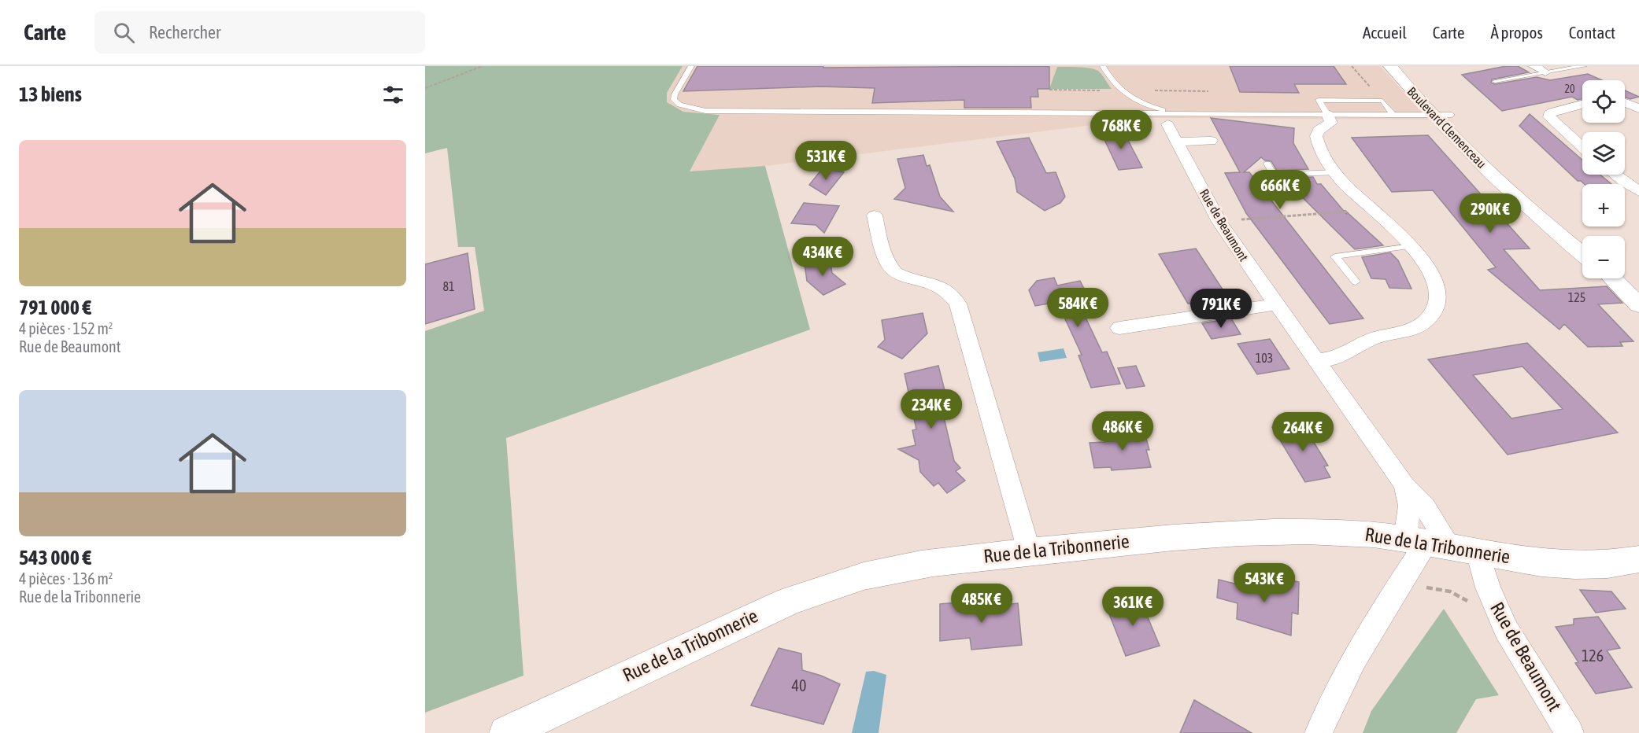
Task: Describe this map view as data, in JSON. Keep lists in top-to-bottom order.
{
  "streets": {
    "street": ["Boulevard Clemenceau", "Rue de Beaumont", "Rue de la Tribonnerie"]
  },
  "crossings": [
    ["Rue de Beaumont", "Rue de la Tribonnerie"]
  ],
  "house_numbers": [
    "20",
    "81",
    "125",
    "103",
    "126",
    "40"
  ],
  "page": {
    "header": "Carte",
    "search": "Rechercher",
    "nav": [
      "Accueil",
      "Carte",
      "À propos",
      "Contact"
    ],
    "heading": "13 biens",
    "map_buttons": ["+", "−"],
    "price": [
      "768K €",
      "531K €",
      "666K €",
      "290K €",
      "434K €",
      "584K €",
      "791K €",
      "234K €",
      "486K €",
      "264K €",
      "543K €",
      "485K €",
      "361K €"
    ],
    "list": [
      {
        "name": "791 000 €",
        "note": "4 pièces · 152 m² · Rue de Beaumont"
      },
      {
        "name": "543 000 €",
        "note": "4 pièces · 136 m² · Rue de la Tribonnerie"
      }
    ]
  }
}
